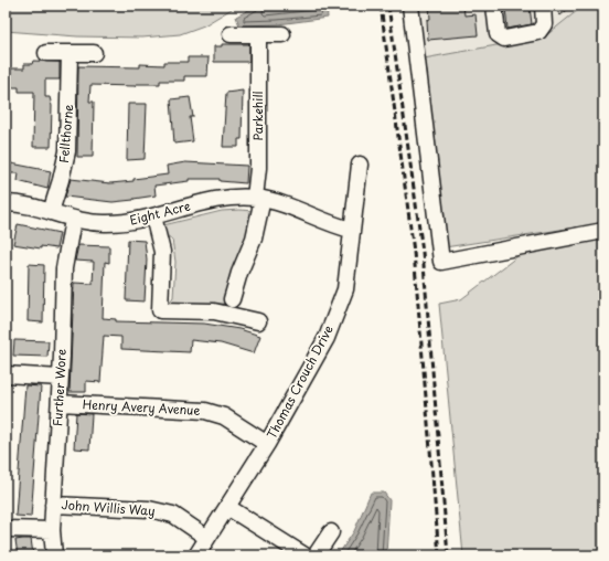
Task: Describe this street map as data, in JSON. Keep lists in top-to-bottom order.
{
  "streets": {
    "street": [
      "Parkehill",
      "Fellthorne",
      "Eight Acre",
      "Thomas Crouch Drive",
      "Further Wore",
      "Henry Avery Avenue",
      "John Willis Way"
    ]
  },
  "crossings": [
    ["Parkehill", "Eight Acre"],
    ["Fellthorne", "Eight Acre"],
    ["Eight Acre", "Thomas Crouch Drive"],
    ["Eight Acre", "Further Wore"],
    ["Thomas Crouch Drive", "Henry Avery Avenue"],
    ["Thomas Crouch Drive", "John Willis Way"],
    ["Further Wore", "Henry Avery Avenue"],
    ["Further Wore", "John Willis Way"]
  ]
}
